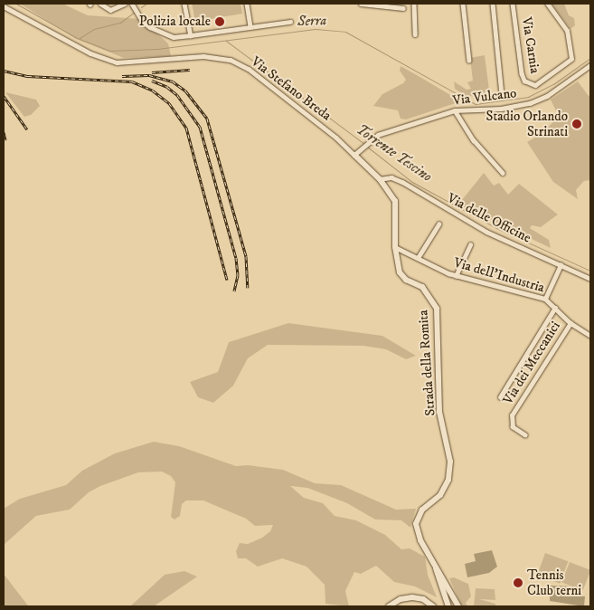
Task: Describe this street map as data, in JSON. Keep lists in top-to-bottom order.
{
  "streets": {
    "street": [
      "Via Carnia",
      "Via Stefano Breda",
      "Via Vulcano",
      "Via delle Officine",
      "Via dell'Industria",
      "Strada della Romita",
      "Via dei Meccanici"
    ]
  },
  "crossings": [
    ["Via Stefano Breda", "Via Vulcano"],
    ["Via Stefano Breda", "Strada della Romita"],
    ["Via Vulcano", "Strada della Romita"],
    ["Via delle Officine", "Strada della Romita"],
    ["Via dell'Industria", "Strada della Romita"],
    ["Via dell'Industria", "Via dei Meccanici"]
  ],
  "water": ["Serra", "Torrente Tescino"],
  "places": ["Polizia locale", "Stadio Orlando Strinati", "Tennis Club terni"]
}
